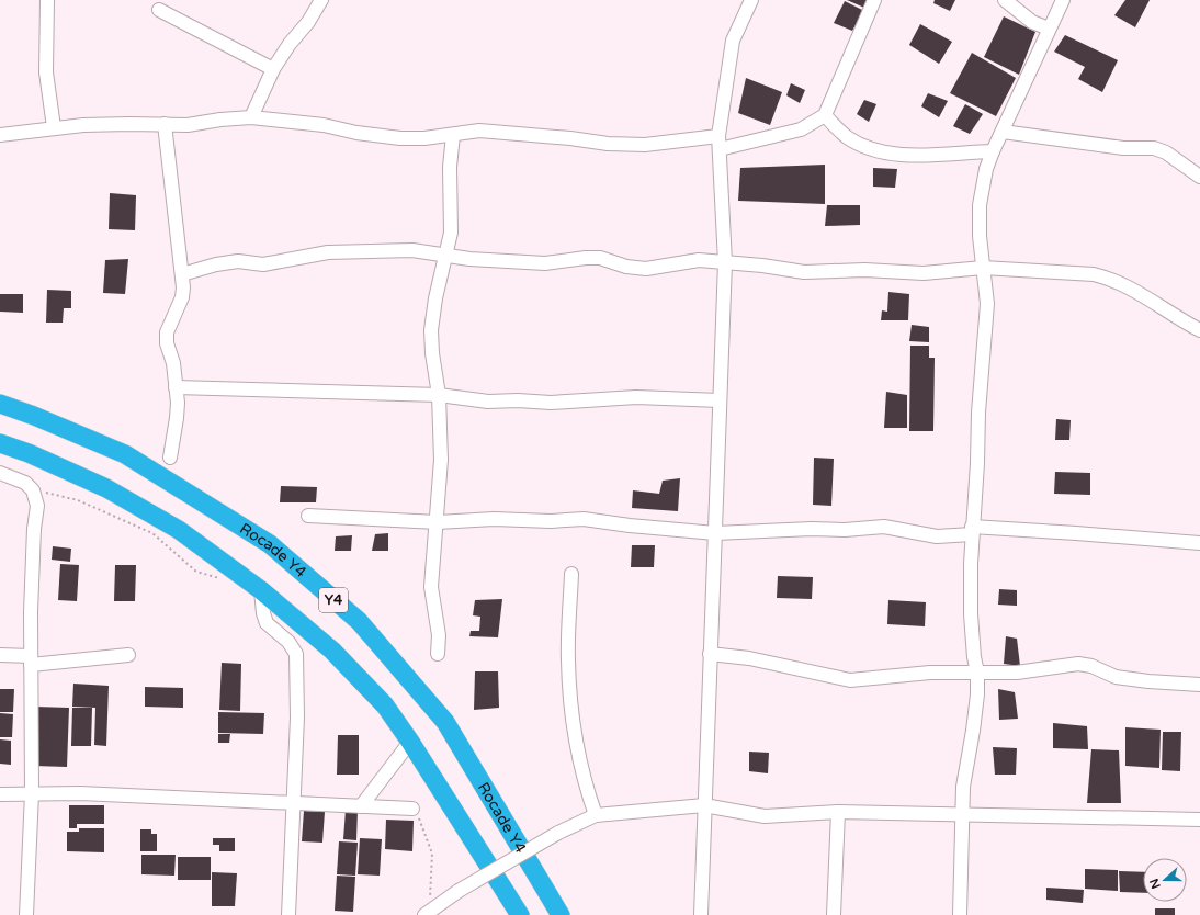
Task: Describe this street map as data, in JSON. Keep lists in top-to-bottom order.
{
  "streets": {
    "highway": ["Rocade Y4", "Y4"]
  },
  "north": "left"
}
